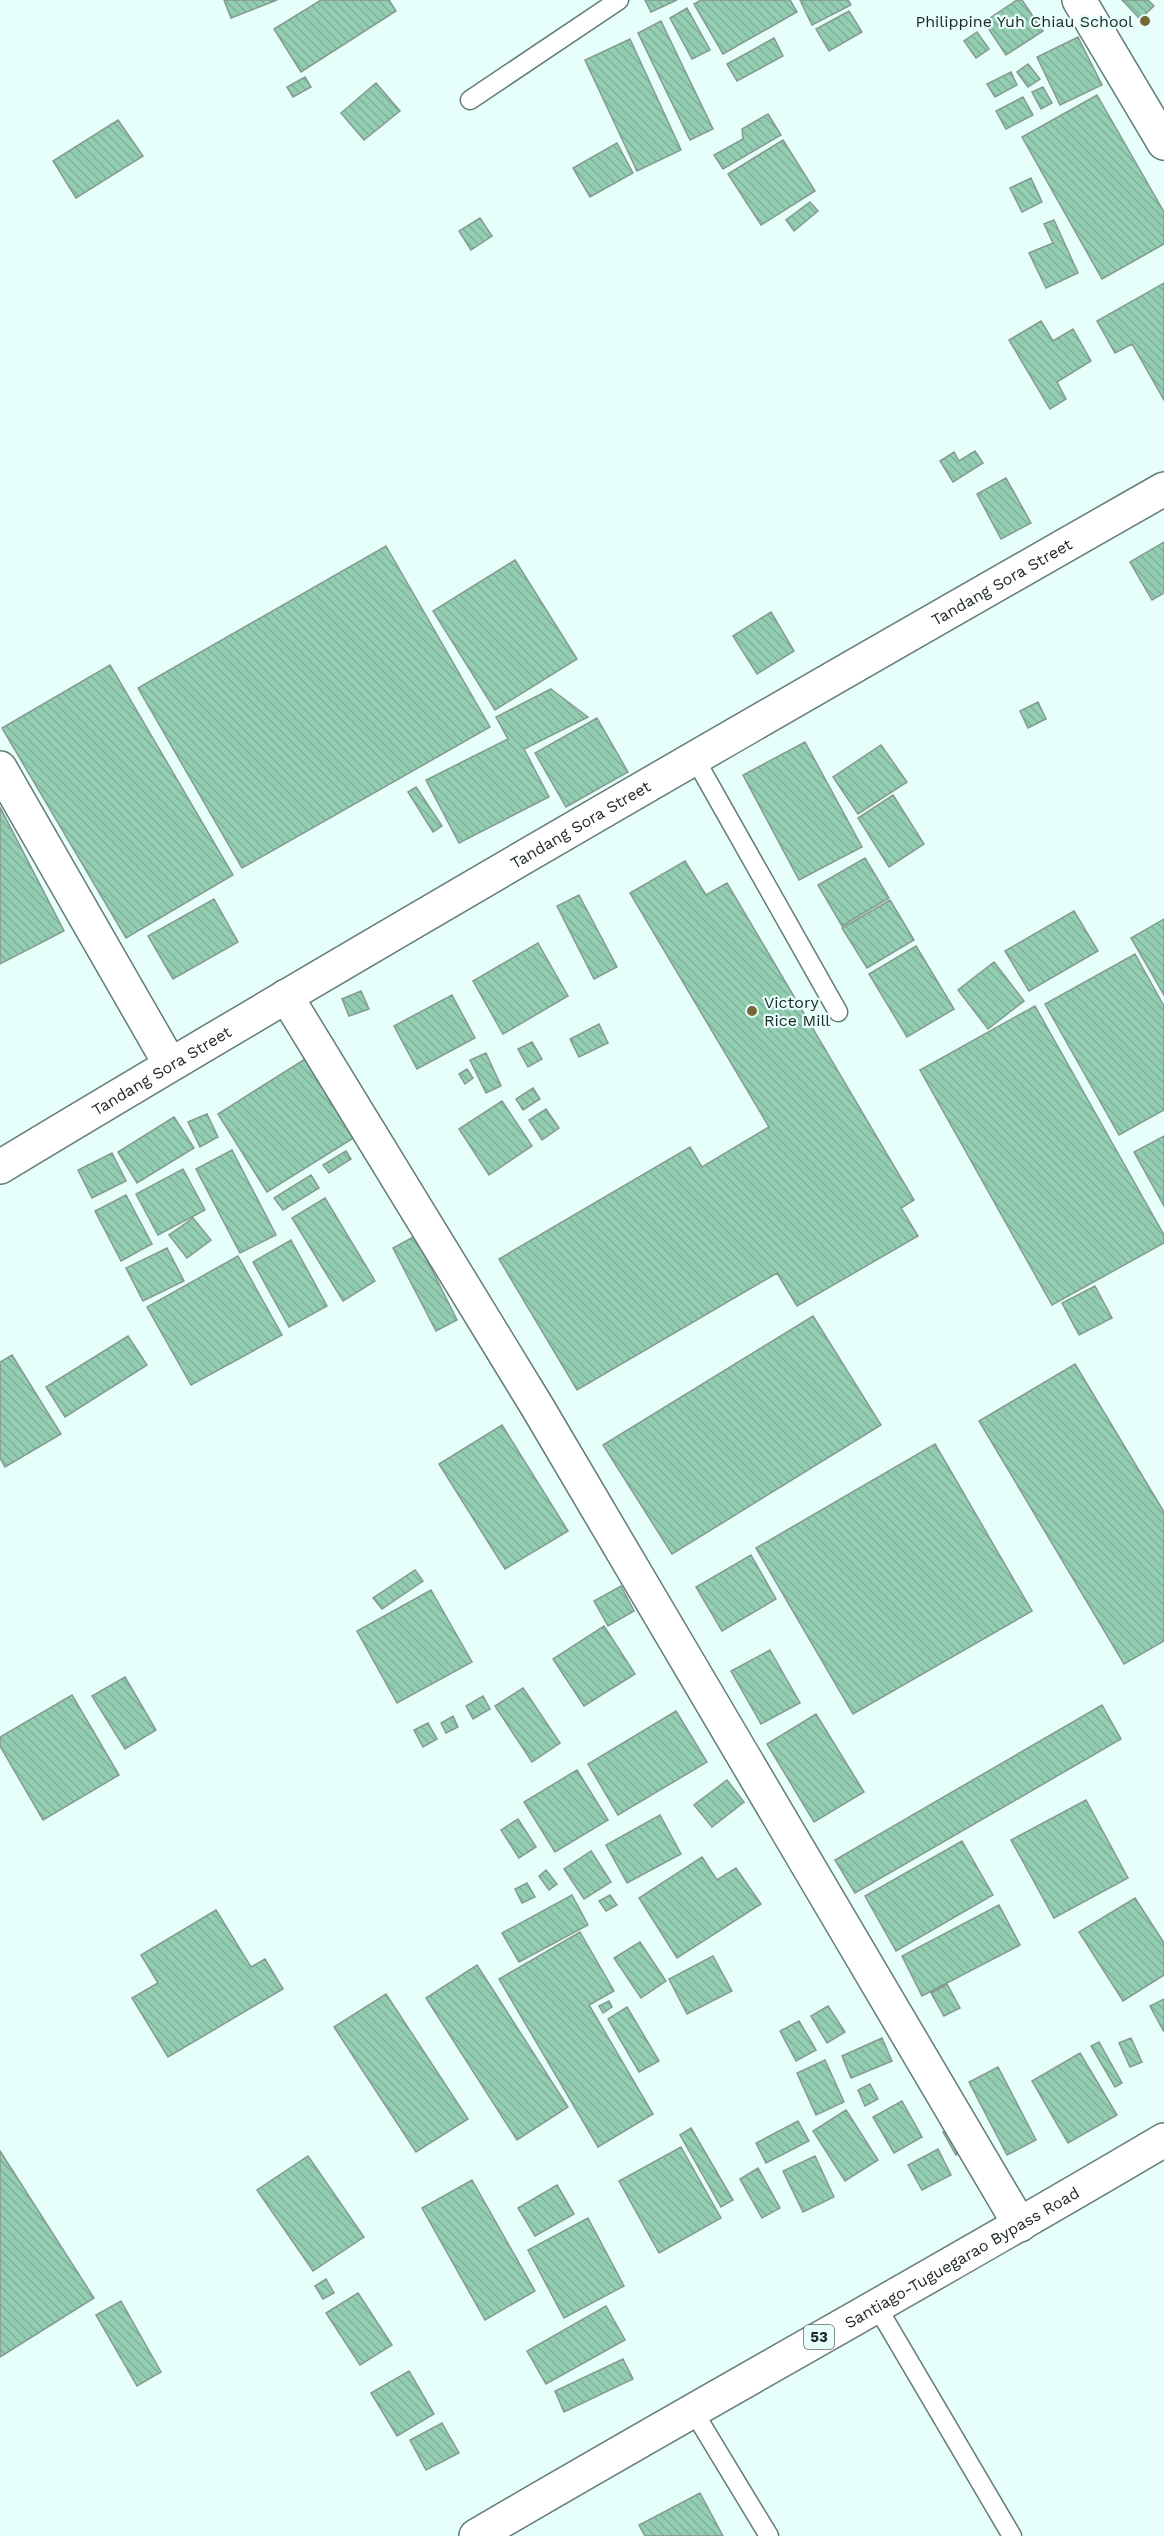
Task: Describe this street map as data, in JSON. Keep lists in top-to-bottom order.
{
  "streets": {
    "main road": ["Tandang Sora Street", "Santiago-Tuguegarao Bypass Road", "53"]
  },
  "places": ["Philippine Yuh Chiau School", "Victory Rice Mill"]
}
